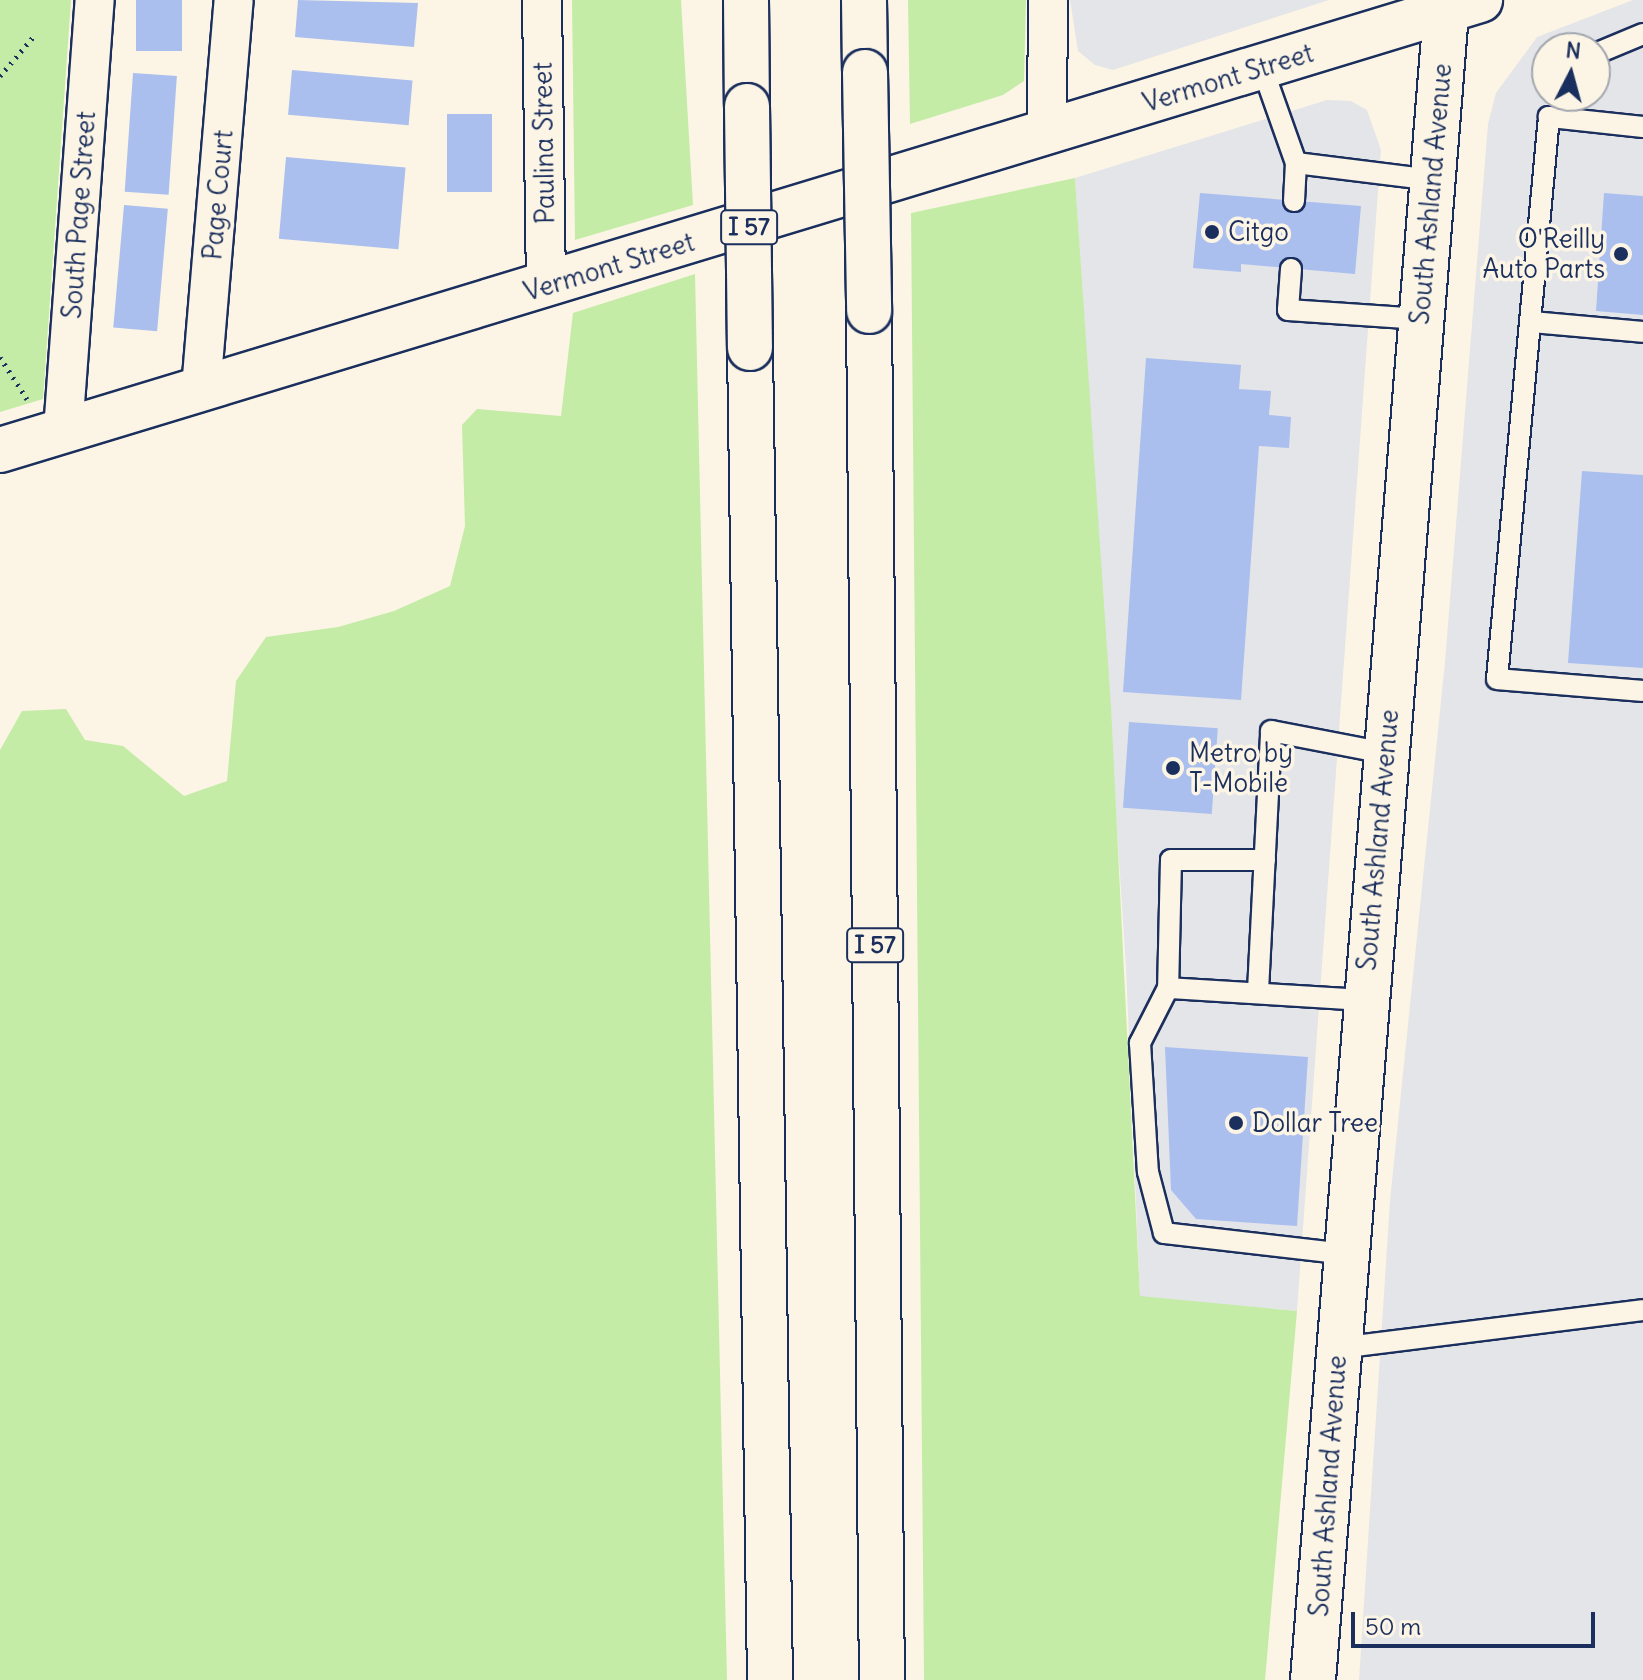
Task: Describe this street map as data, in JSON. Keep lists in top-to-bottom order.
{
  "streets": {
    "main road": ["Vermont Street", "South Ashland Avenue", "I 57"],
    "street": ["Paulina Street", "Page Court", "South Page Street"]
  },
  "crossings": [
    ["Vermont Street", "Paulina Street"],
    ["Vermont Street", "South Ashland Avenue"],
    ["Vermont Street", "Page Court"],
    ["Vermont Street", "South Page Street"]
  ],
  "places": [
    "Citgo",
    "O'Reilly Auto Parts",
    "Metro by T-Mobile",
    "Dollar Tree"
  ],
  "scale_bar": "50 m",
  "north": "top"
}
